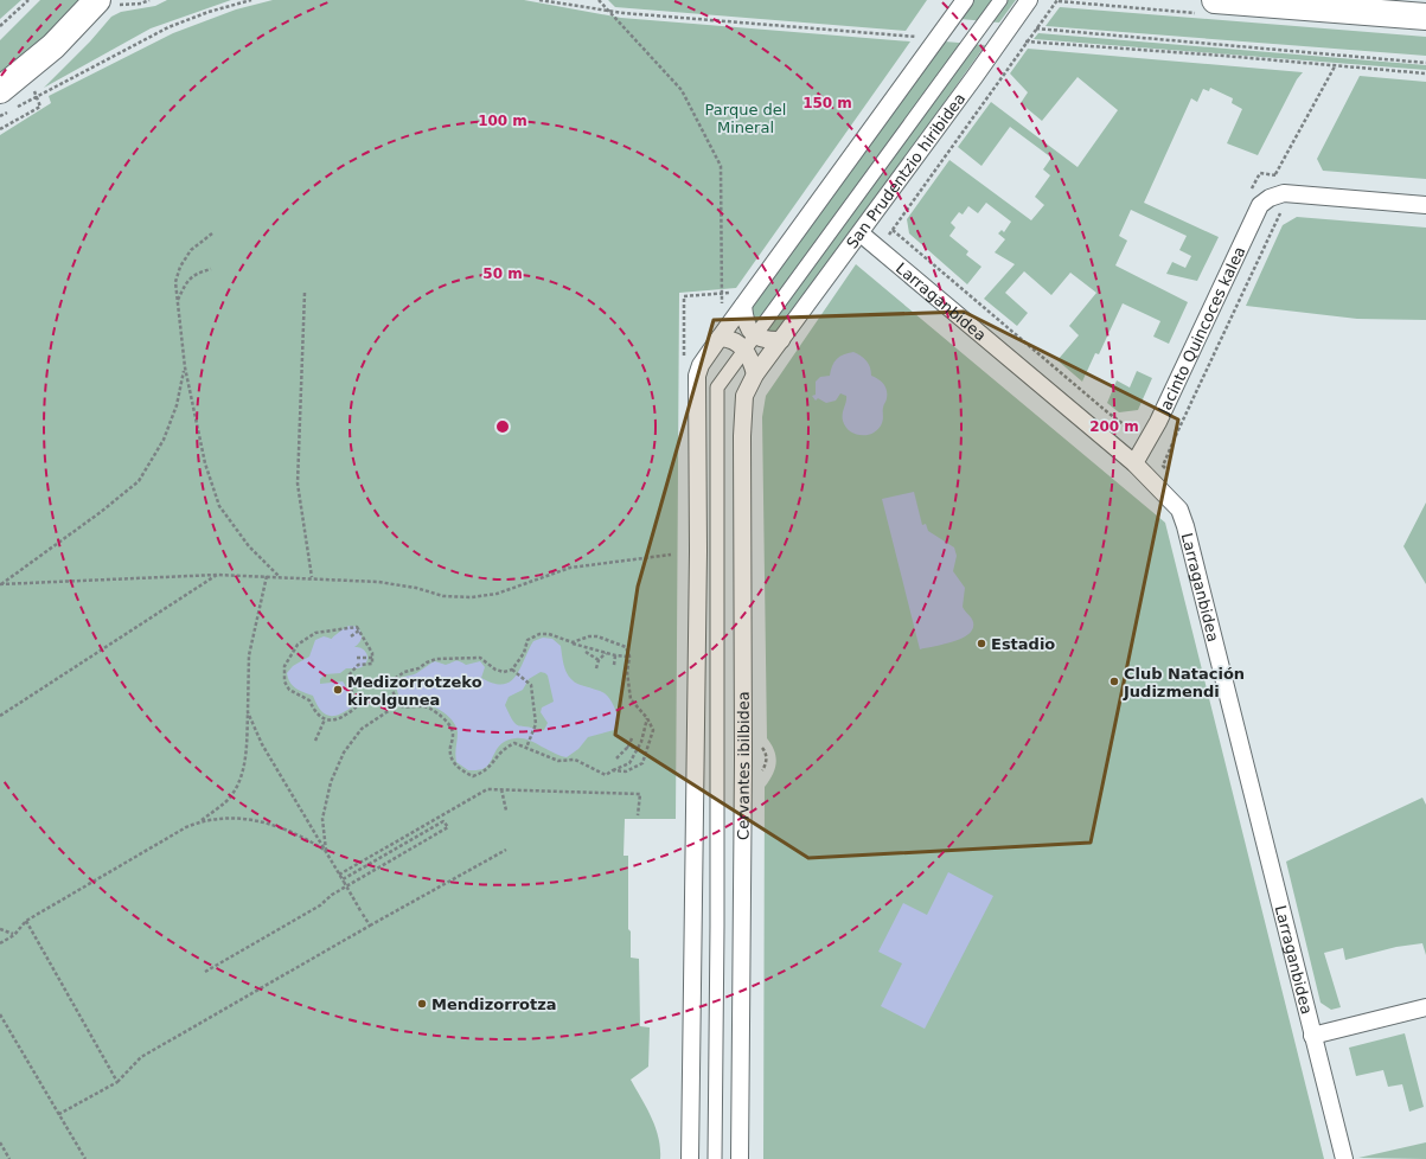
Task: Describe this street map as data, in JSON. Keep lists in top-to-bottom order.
{
  "streets": {
    "street": [
      "San Prudentzio hiribidea",
      "Larraganbidea",
      "Jacinto Quincoces kalea",
      "Cervantes ibilbidea"
    ]
  },
  "crossings": [
    ["San Prudentzio hiribidea", "Larraganbidea"],
    ["San Prudentzio hiribidea", "Cervantes ibilbidea"],
    ["Larraganbidea", "Jacinto Quincoces kalea"]
  ],
  "parks": ["Parque del Mineral"],
  "places": [
    "Estadio",
    "Club Natación Judizmendi",
    "Medizorrotzeko kirolgunea",
    "Mendizorrotza"
  ],
  "rings": [
    "150 m",
    "100 m",
    "50 m",
    "200 m"
  ]
}
